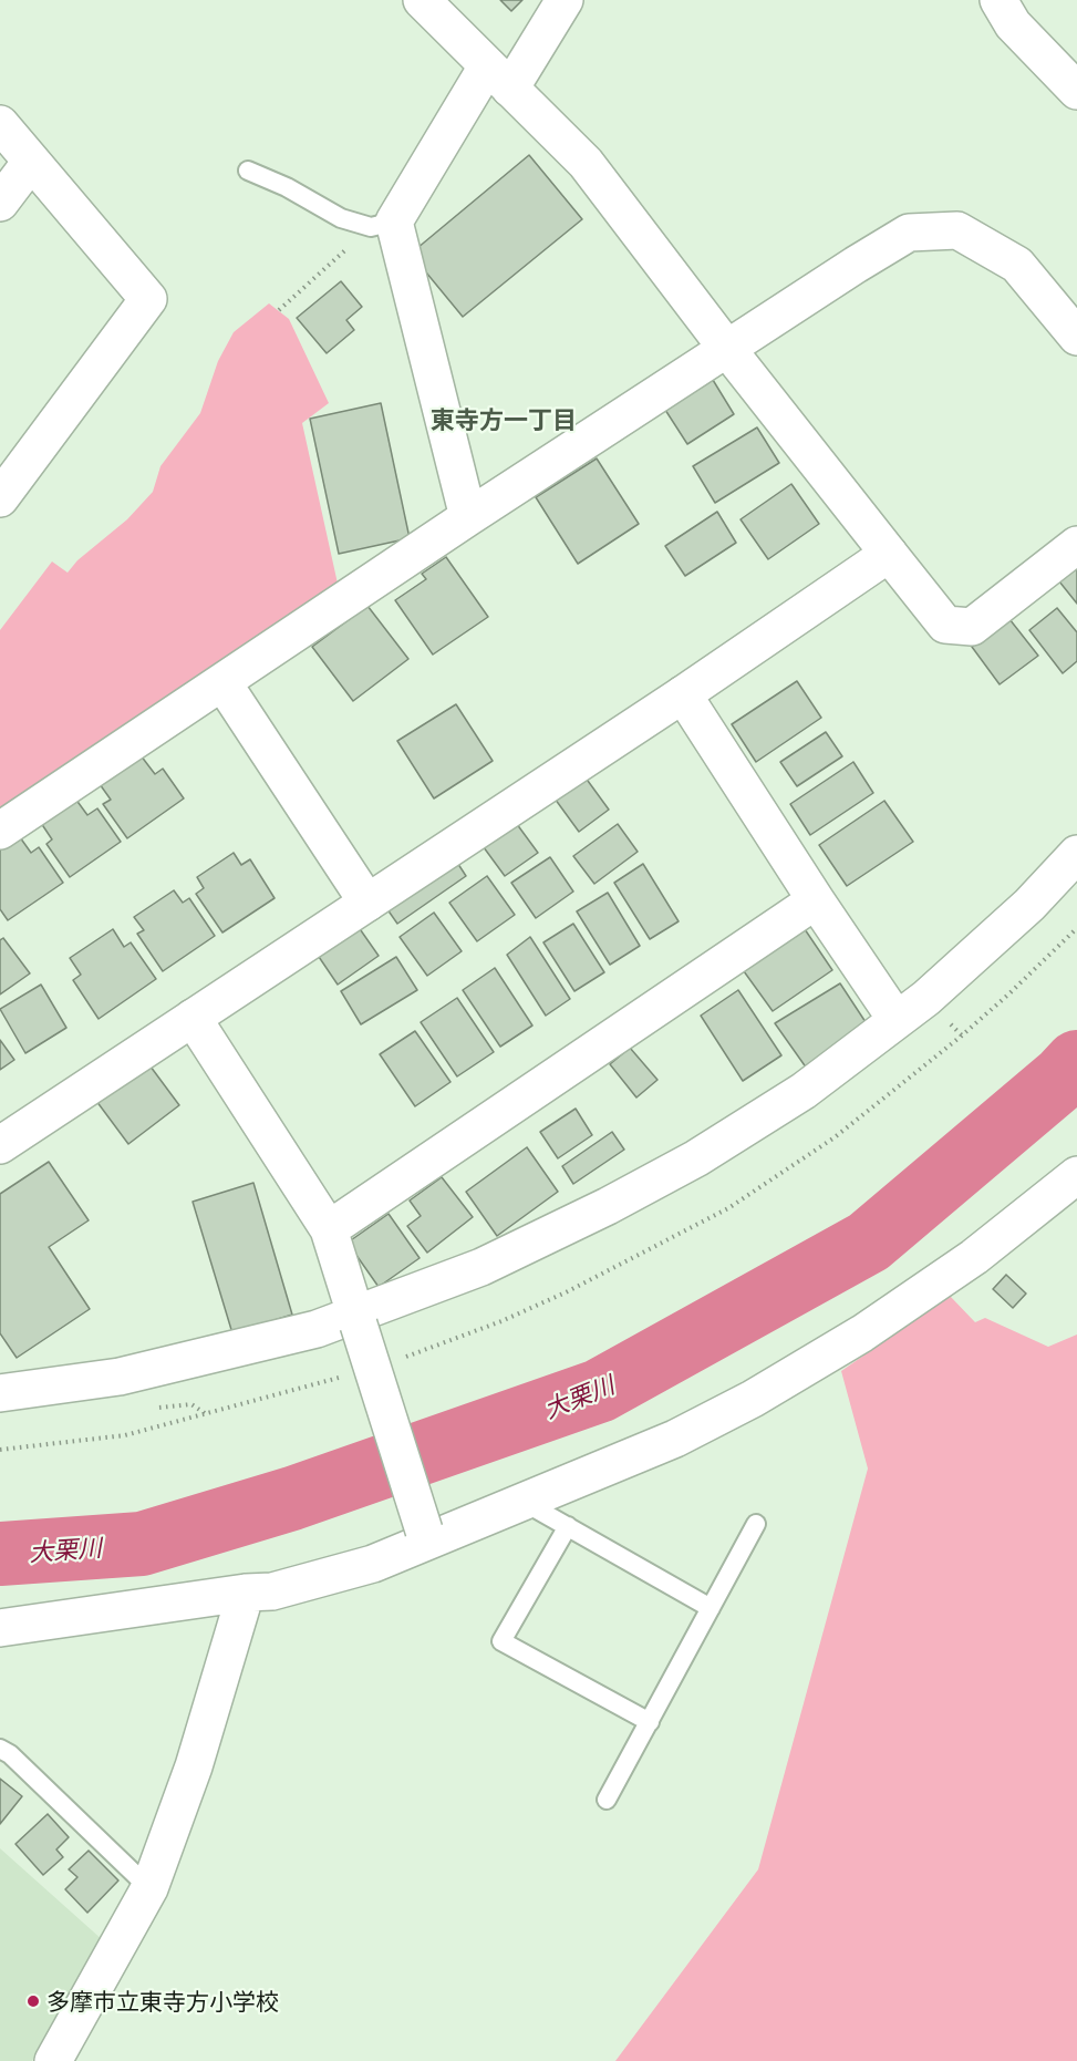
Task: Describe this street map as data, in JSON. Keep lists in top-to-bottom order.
{
  "districts": ["東寺方一丁目"],
  "water": ["大栗川"],
  "places": ["多摩市立東寺方小学校"]
}
